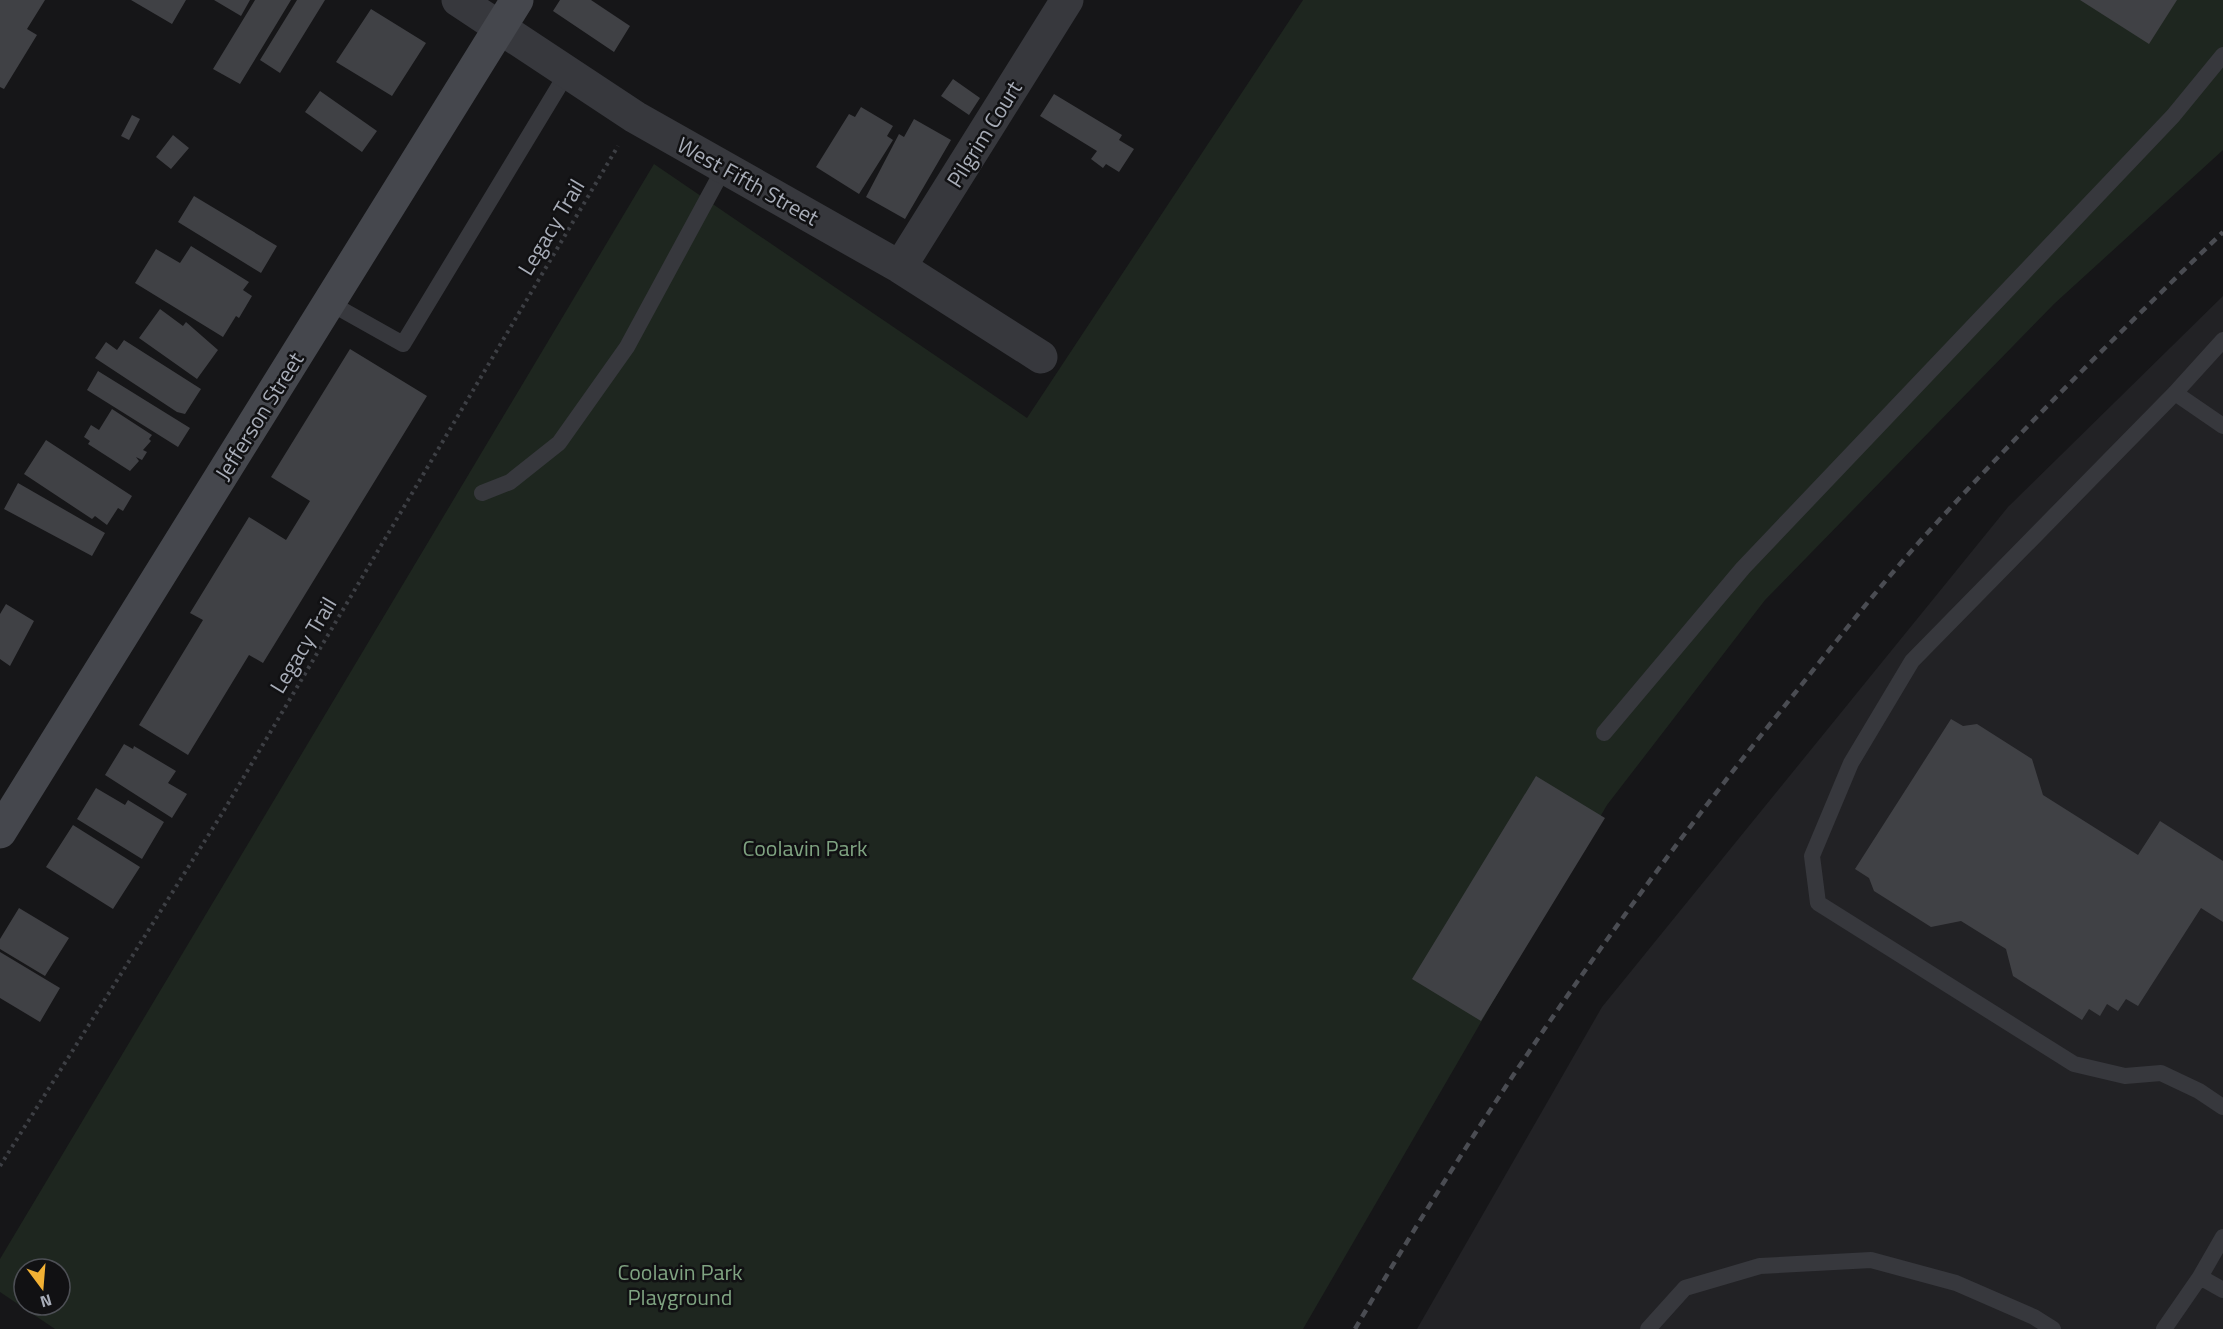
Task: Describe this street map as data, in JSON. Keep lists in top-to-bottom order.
{
  "streets": {
    "street": ["Pilgrim Court", "West Fifth Street", "Jefferson Street"],
    "path": ["Legacy Trail"]
  },
  "crossings": [
    ["Pilgrim Court", "West Fifth Street"],
    ["West Fifth Street", "Jefferson Street"]
  ],
  "parks": ["Coolavin Park", "Coolavin Park Playground"],
  "north": "bottom"
}
